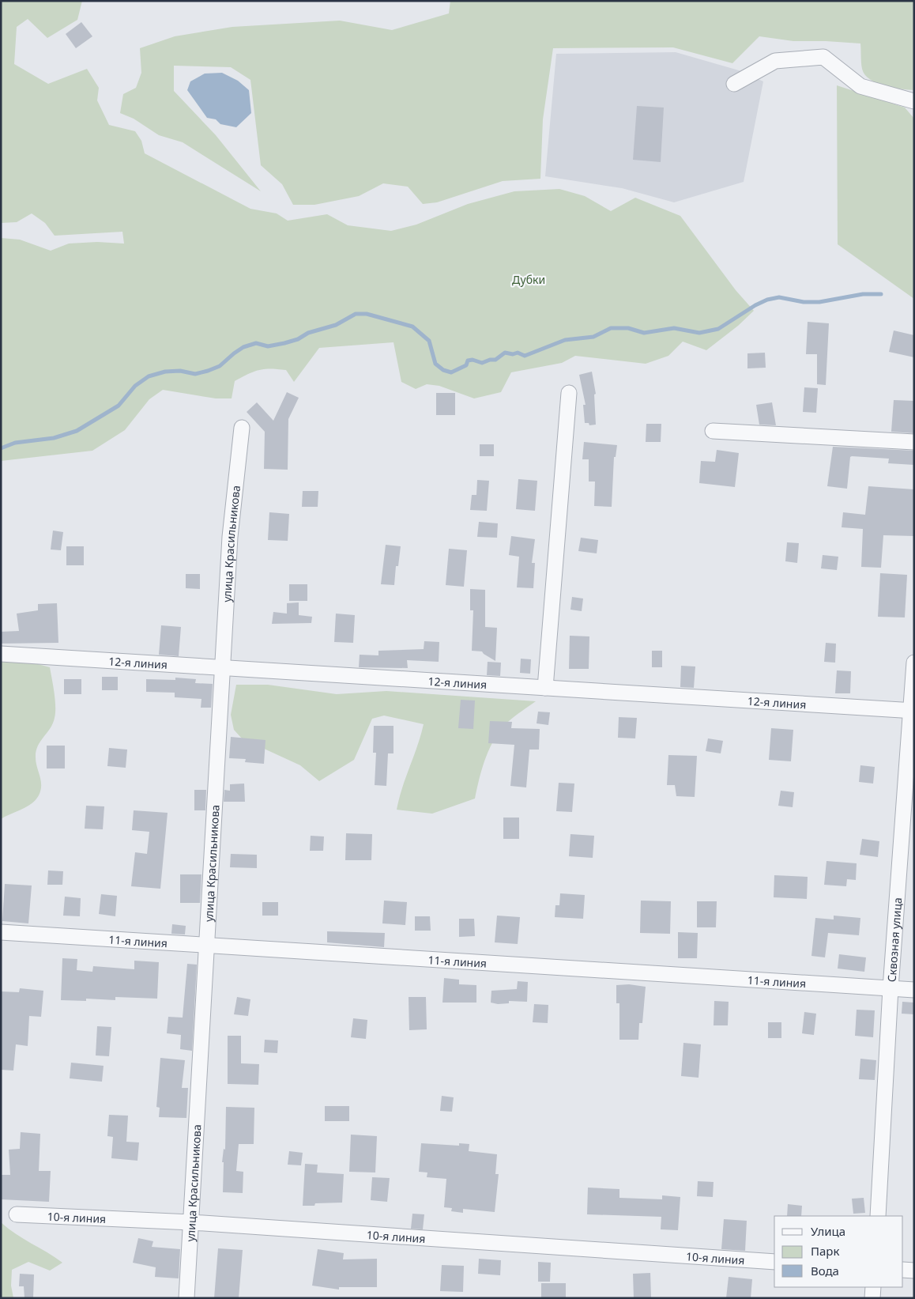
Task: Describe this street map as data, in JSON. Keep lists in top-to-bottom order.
{
  "streets": {
    "street": [
      "улица Красильникова",
      "12-я линия",
      "11-я линия",
      "Сквозная улица",
      "10-я линия"
    ]
  },
  "crossings": [
    ["улица Красильникова", "12-я линия"],
    ["улица Красильникова", "11-я линия"],
    ["улица Красильникова", "10-я линия"],
    ["12-я линия", "Сквозная улица"],
    ["11-я линия", "Сквозная улица"]
  ],
  "parks": ["Дубки"],
  "legend": ["Улица", "Парк", "Вода"]
}
